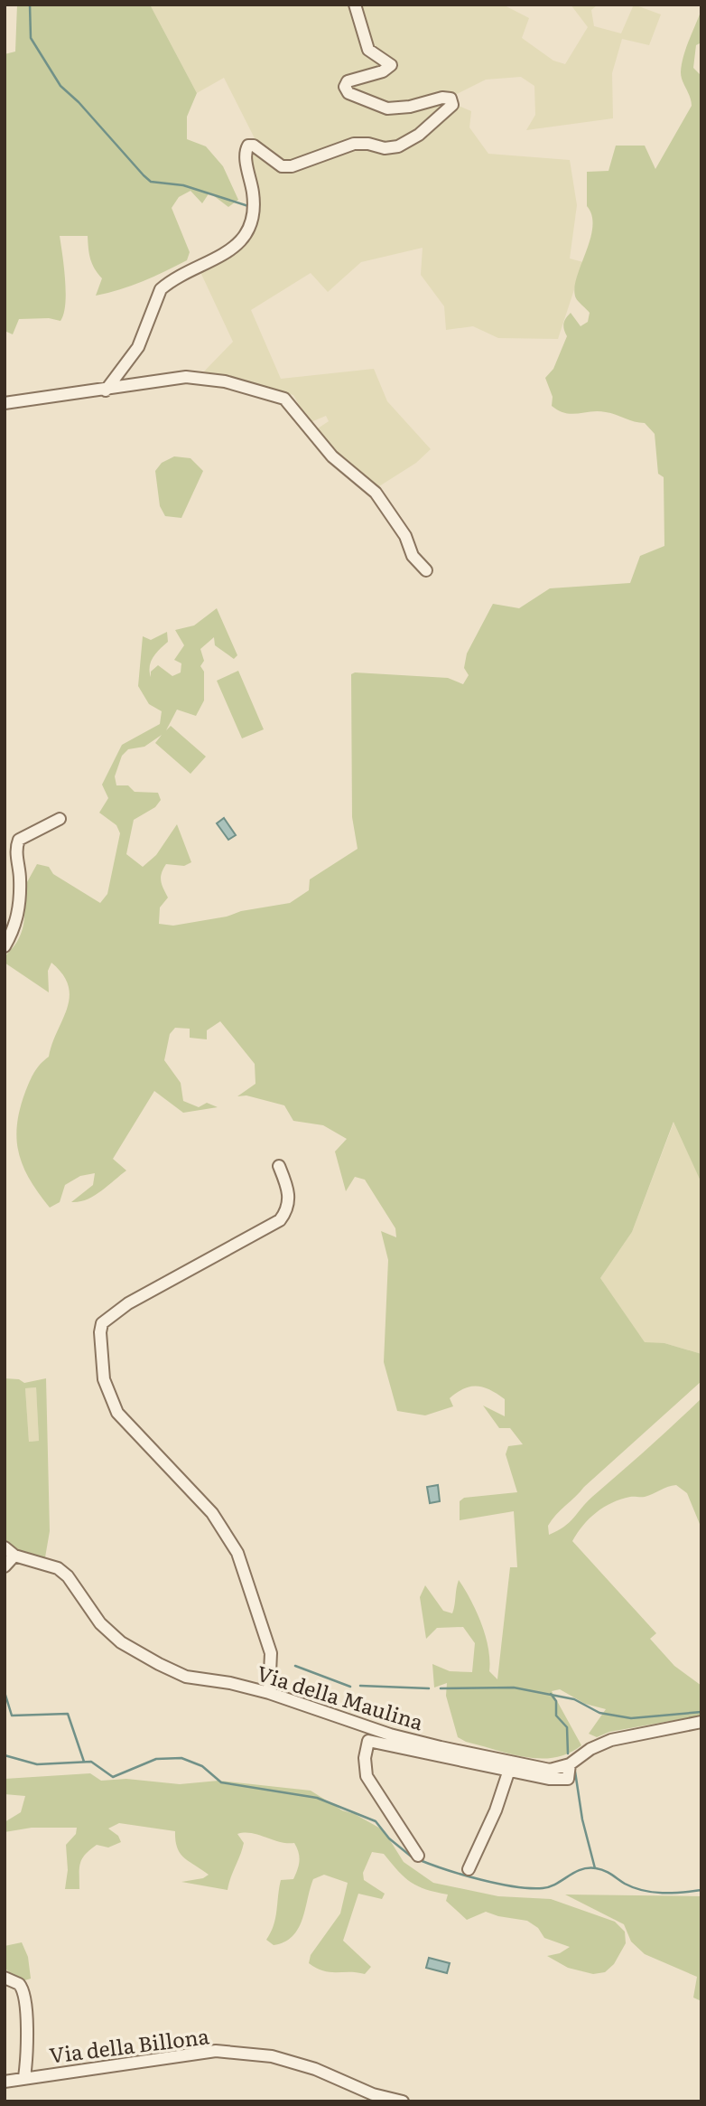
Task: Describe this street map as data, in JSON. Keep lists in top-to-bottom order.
{
  "streets": {
    "street": ["Via della Maulina", "Via della Billona"]
  }
}
